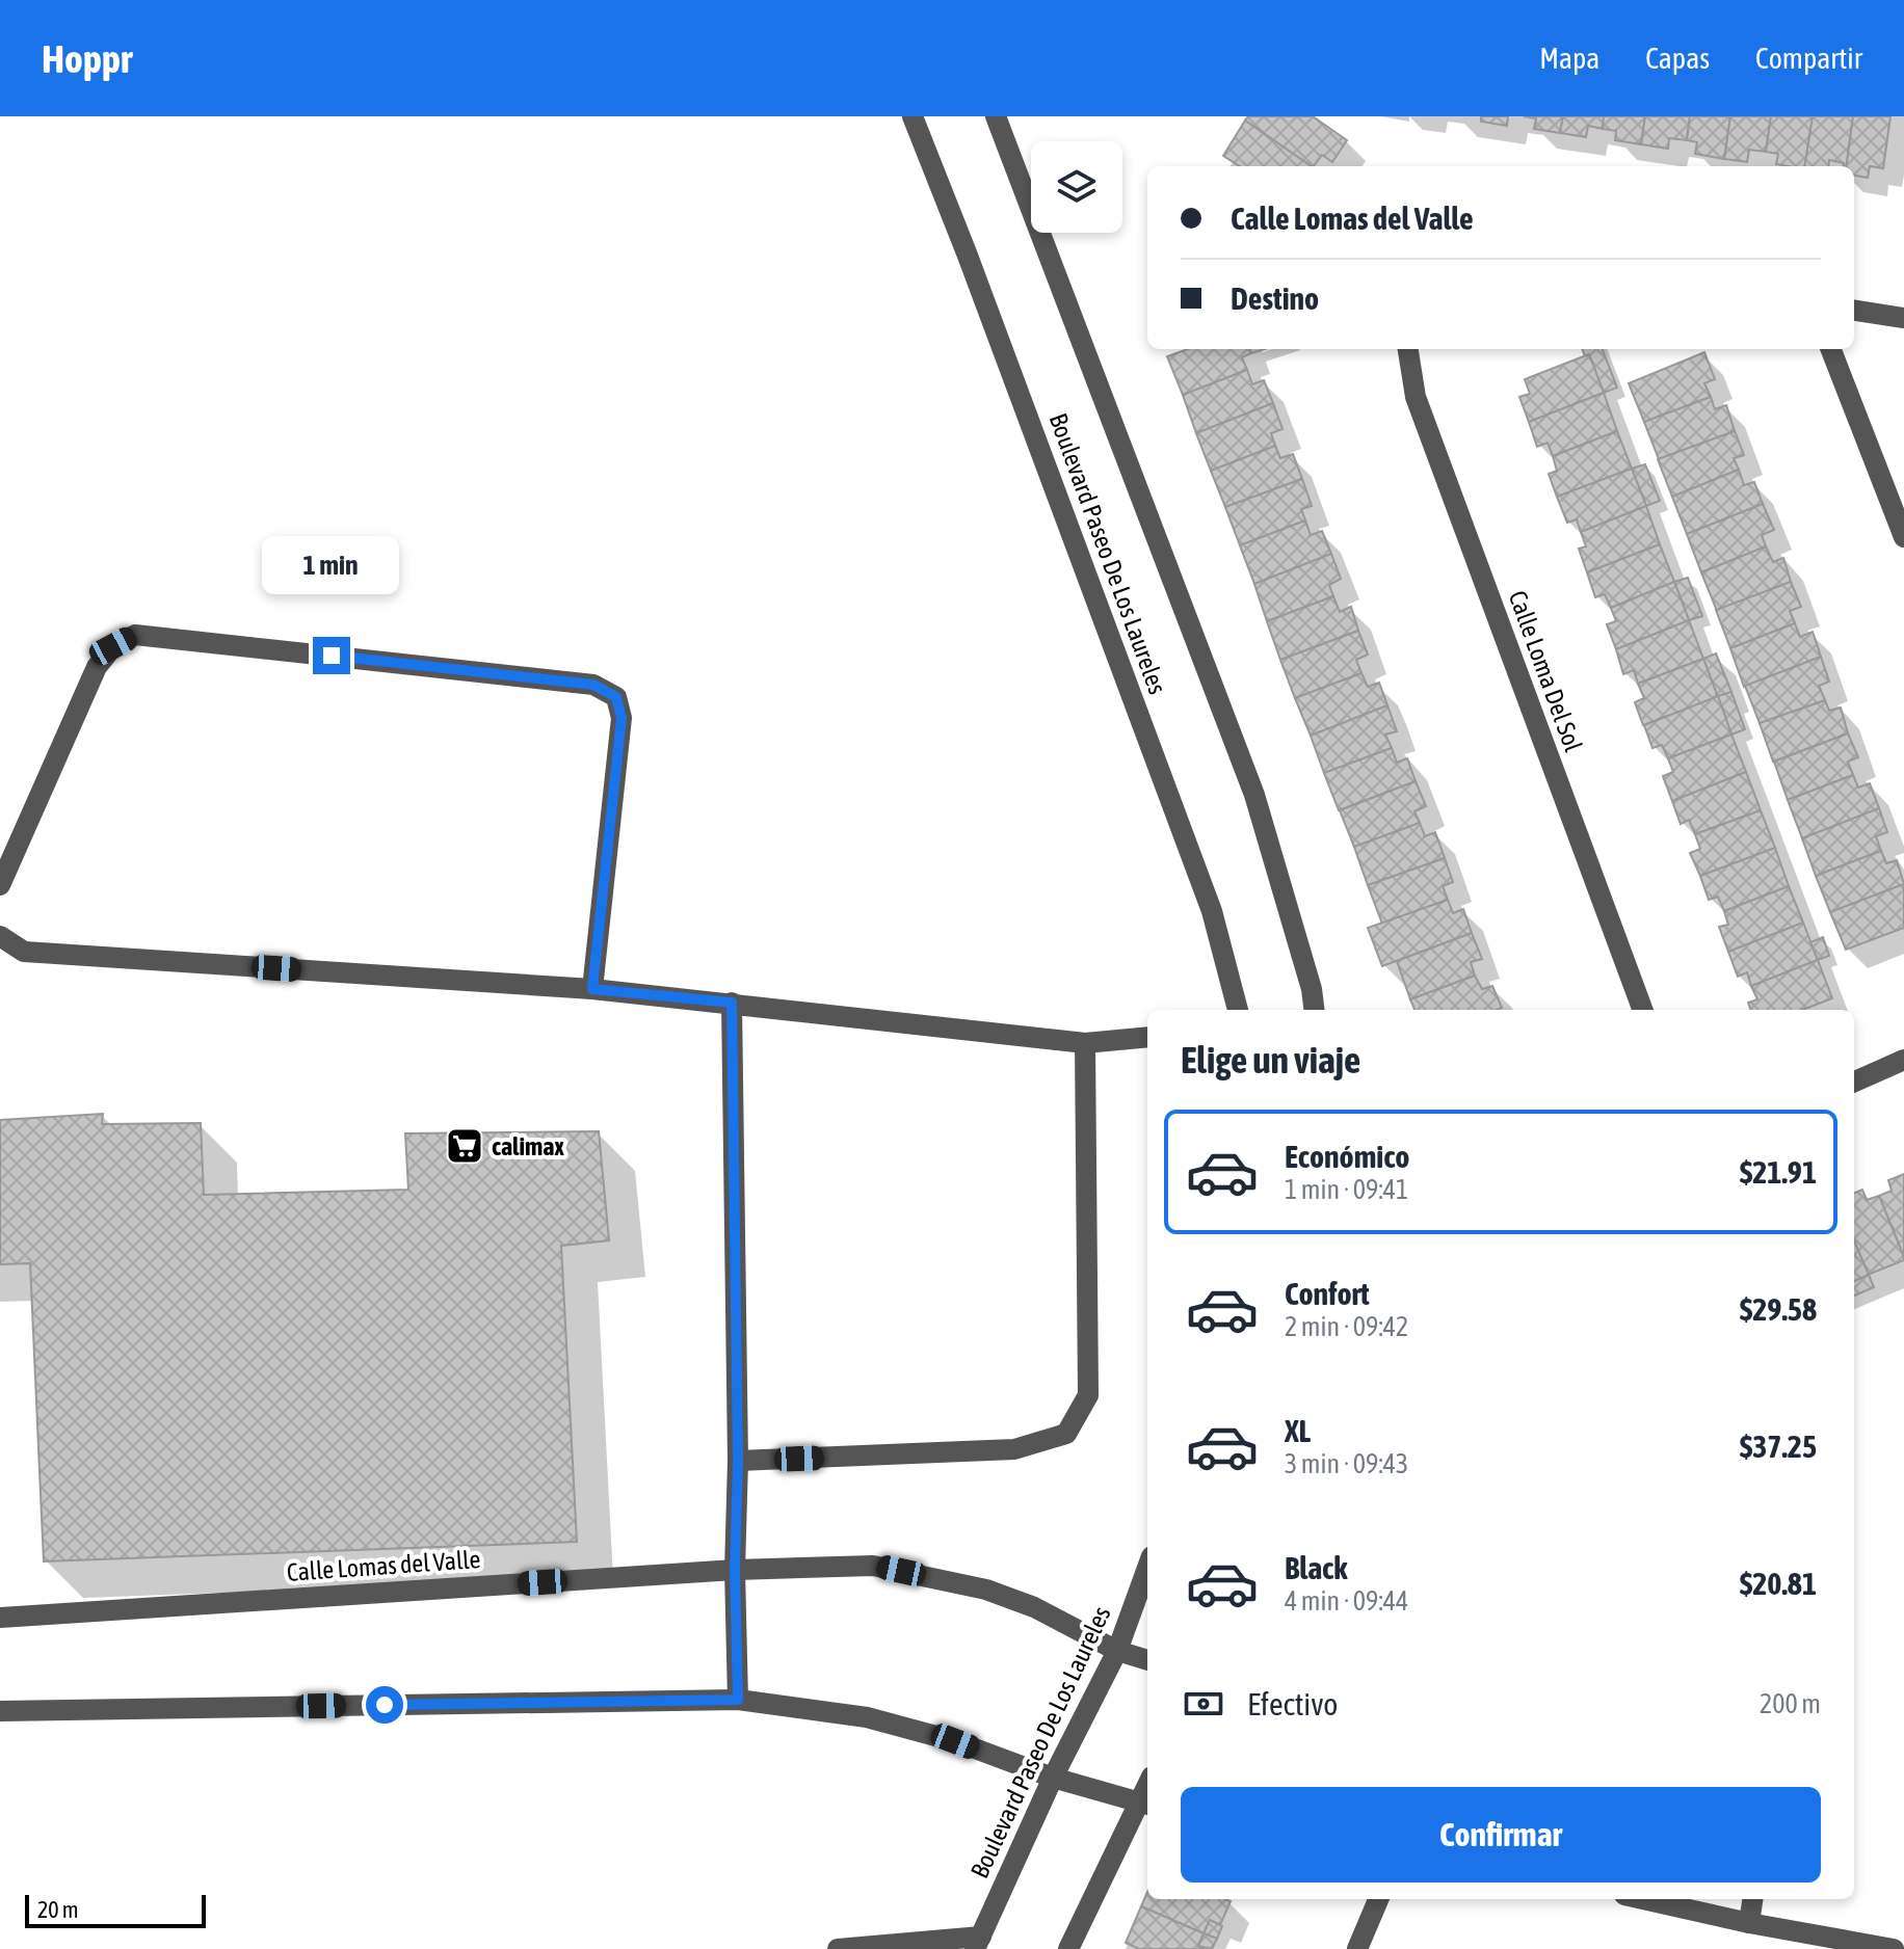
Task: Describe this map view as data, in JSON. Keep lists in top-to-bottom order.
{
  "streets": {
    "street": ["Boulevard Paseo De Los Laureles", "Calle Loma Del Sol", "Calle Lomas del Valle"]
  },
  "crossings": [
    ["Boulevard Paseo De Los Laureles", "Calle Lomas del Valle"]
  ],
  "places": {
    "supermarket": ["calimax"]
  },
  "scale_bar": "20 m",
  "page": {
    "header": "Hoppr",
    "nav": ["Mapa", "Capas", "Compartir"],
    "banner": ["Calle Lomas del Valle", "Destino"],
    "bubble": "1 min",
    "heading": "Elige un viaje",
    "list": [
      {
        "name": "Económico",
        "note": "1 min · 09:41",
        "value": "$21.91"
      },
      {
        "name": "Confort",
        "note": "2 min · 09:42",
        "value": "$29.58"
      },
      {
        "name": "XL",
        "note": "3 min · 09:43",
        "value": "$37.25"
      },
      {
        "name": "Black",
        "note": "4 min · 09:44",
        "value": "$20.81"
      }
    ],
    "pay": ["Efectivo", "200 m"],
    "buttons": "Confirmar",
    "scale": "20 m"
  }
}
